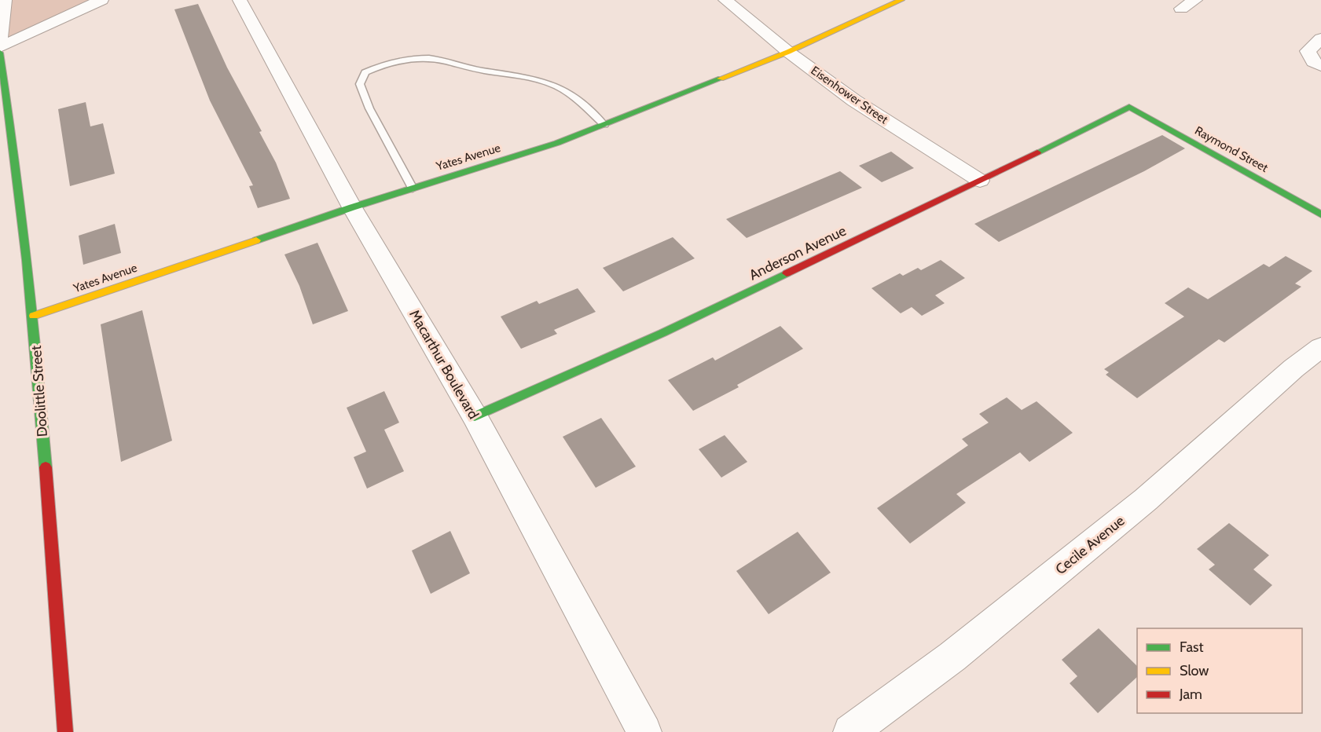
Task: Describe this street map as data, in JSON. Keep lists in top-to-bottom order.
{
  "streets": {
    "street": [
      "Eisenhower Street",
      "Raymond Street",
      "Yates Avenue",
      "Anderson Avenue",
      "Macarthur Boulevard",
      "Doolittle Street",
      "Cecile Avenue"
    ]
  },
  "crossings": [
    ["Eisenhower Street", "Yates Avenue"],
    ["Eisenhower Street", "Anderson Avenue"],
    ["Raymond Street", "Anderson Avenue"],
    ["Yates Avenue", "Macarthur Boulevard"],
    ["Yates Avenue", "Doolittle Street"],
    ["Anderson Avenue", "Macarthur Boulevard"]
  ],
  "legend": ["Fast", "Slow", "Jam"]
}
